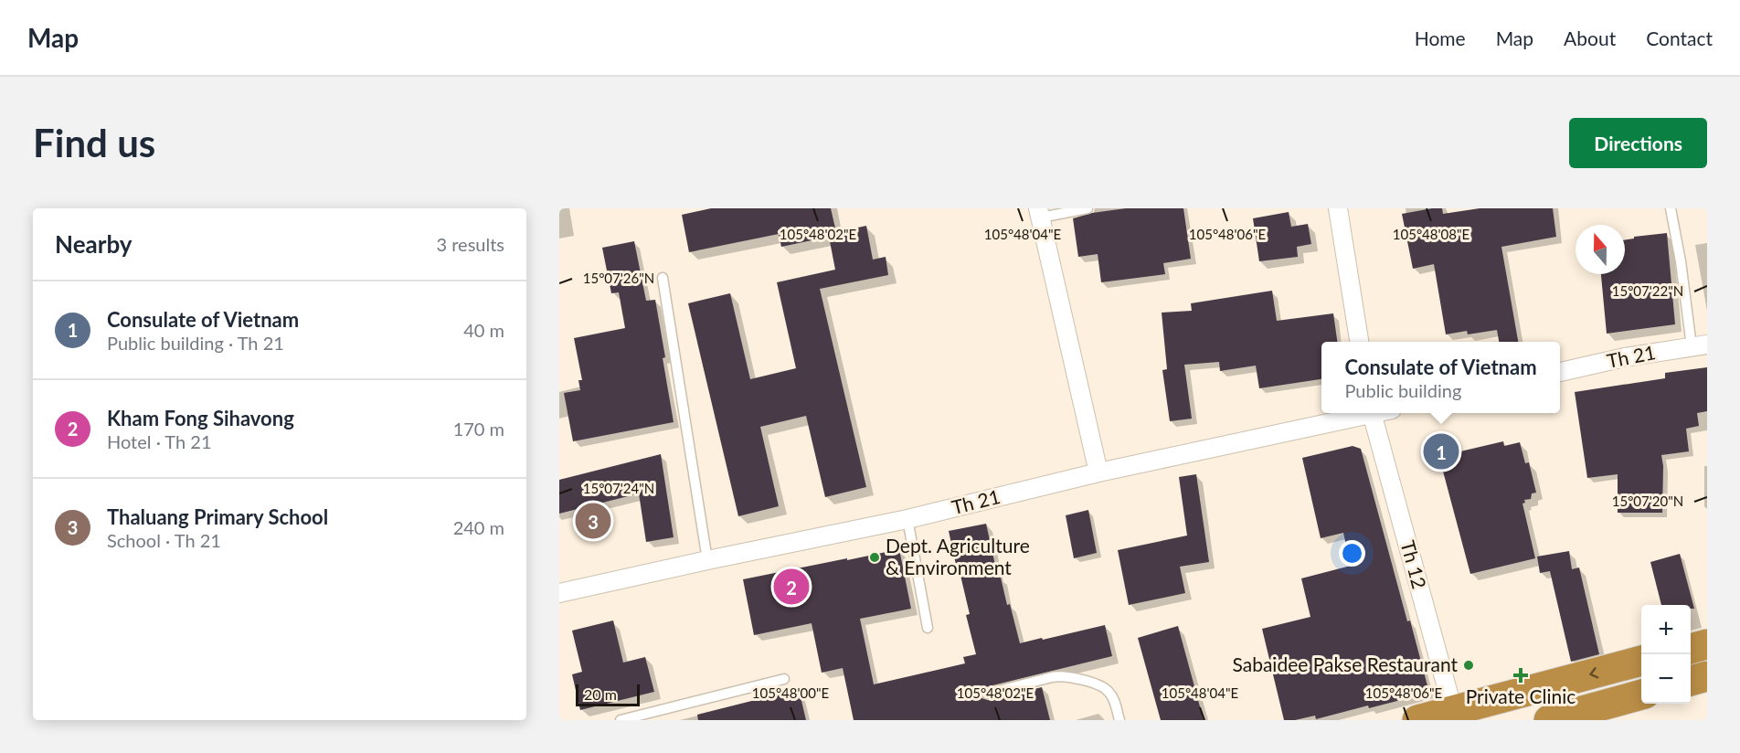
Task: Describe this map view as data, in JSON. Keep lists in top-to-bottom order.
{
  "streets": {
    "street": ["Th 21", "Th 12"]
  },
  "places": {
    "other": ["Dept. Agriculture & Environment", "Sabaidee Pakse Restaurant"],
    "health": ["Private Clinic"]
  },
  "scale_bar": "20 m",
  "north": "top",
  "page": {
    "header": "Map",
    "nav": [
      "Home",
      "Map",
      "About",
      "Contact"
    ],
    "buttons": "Directions",
    "title": "Find us",
    "heading": ["Nearby", "3 results"],
    "list": [
      {
        "mark": "1",
        "name": "Consulate of Vietnam",
        "note": "Public building · Th 21",
        "value": "40 m"
      },
      {
        "mark": "2",
        "name": "Kham Fong Sihavong",
        "note": "Hotel · Th 21",
        "value": "170 m"
      },
      {
        "mark": "3",
        "name": "Thaluang Primary School",
        "note": "School · Th 21",
        "value": "240 m"
      }
    ],
    "popup": ["Consulate of Vietnam", "Public building"],
    "pins": ["1", "3", "2"],
    "map_buttons": ["+", "−"],
    "scale": "20 m"
  },
  "coordinates": [
    "105°48'04\"E",
    "105°48'02\"E",
    "105°48'06\"E",
    "105°48'08\"E",
    "15°07'26\"N",
    "15°07'22\"N",
    "15°07'24\"N",
    "15°07'20\"N",
    "105°48'00\"E"
  ]
}
